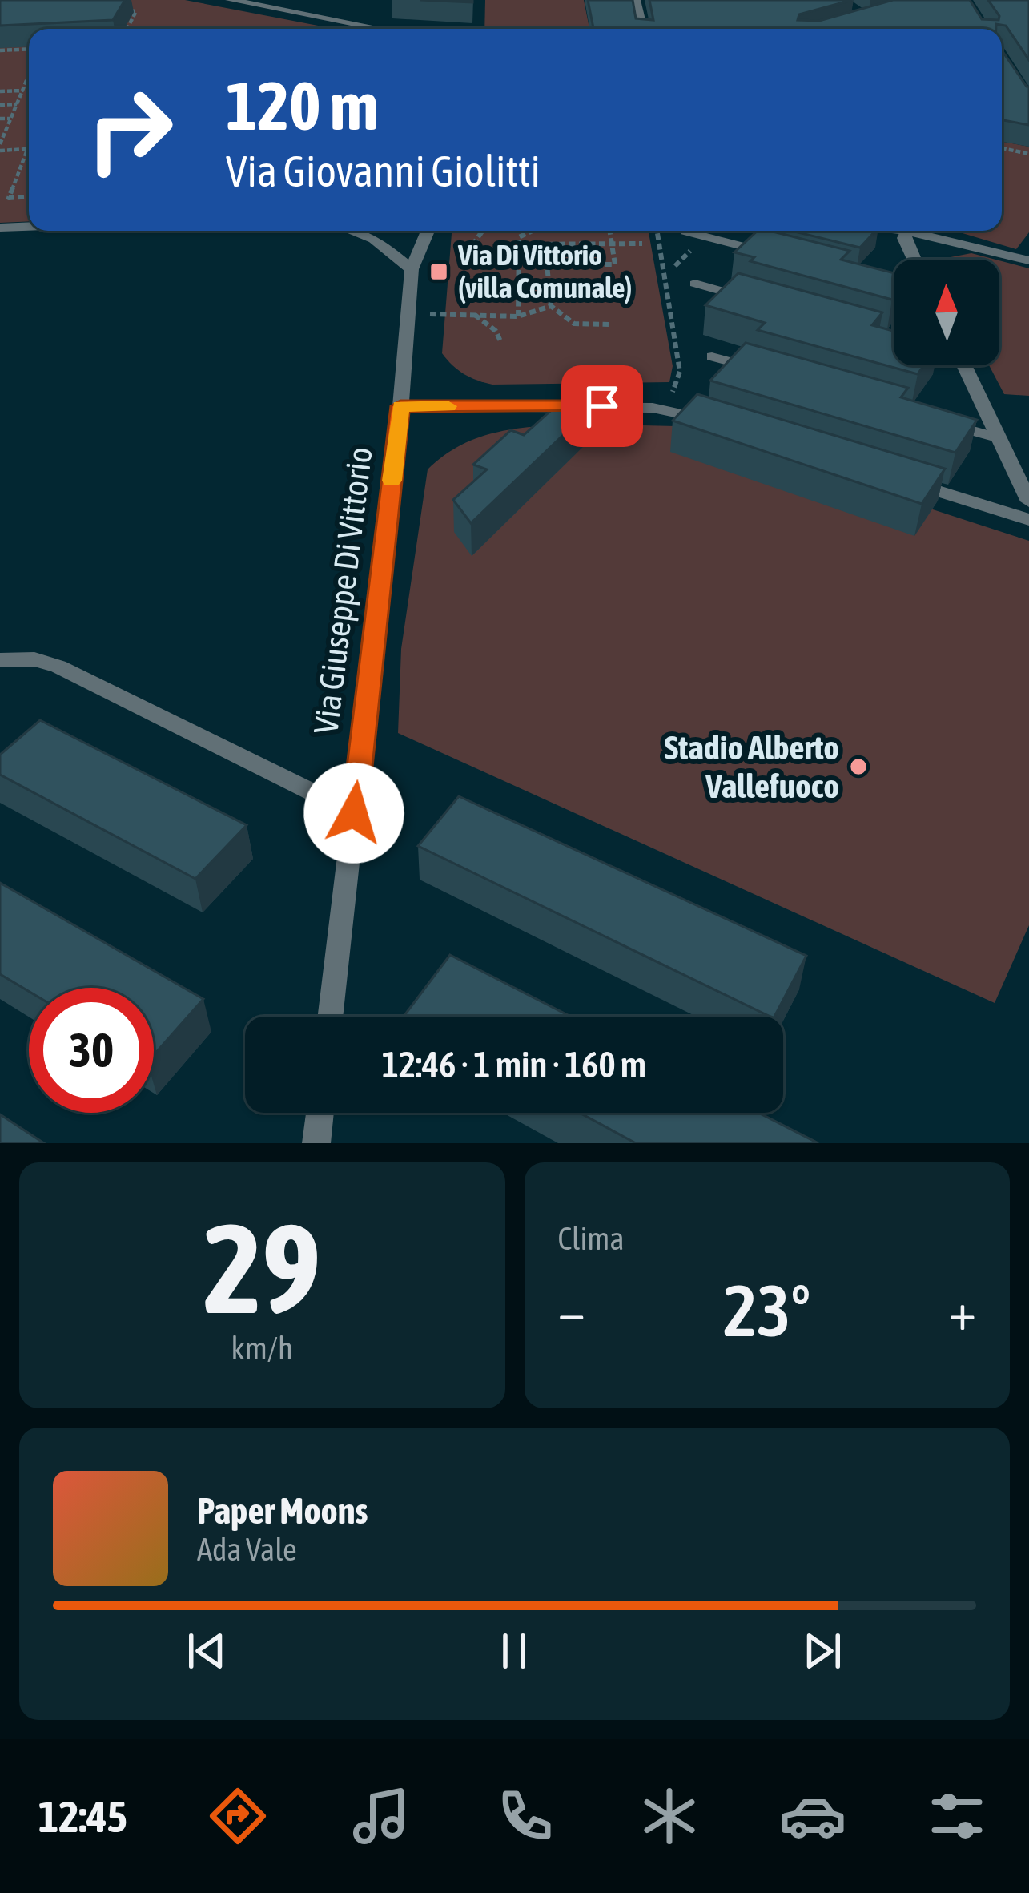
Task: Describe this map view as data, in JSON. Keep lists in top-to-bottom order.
{
  "streets": {
    "street": ["Via Giuseppe Di Vittorio"]
  },
  "places": {
    "transit": ["Via Di Vittorio (villa Comunale)"],
    "other": ["Stadio Alberto Vallefuoco"]
  },
  "north": "top",
  "page": {
    "turn": ["120 m", "Via Giovanni Giolitti"],
    "limit": "30",
    "trip": "12:46 · 1 min · 160 m",
    "tile": [
      ["29", "km/h"],
      "Clima"
    ],
    "heat": ["−", "23°", "+"],
    "song": ["Paper Moons", "Ada Vale"],
    "tabs": "12:45"
  }
}
